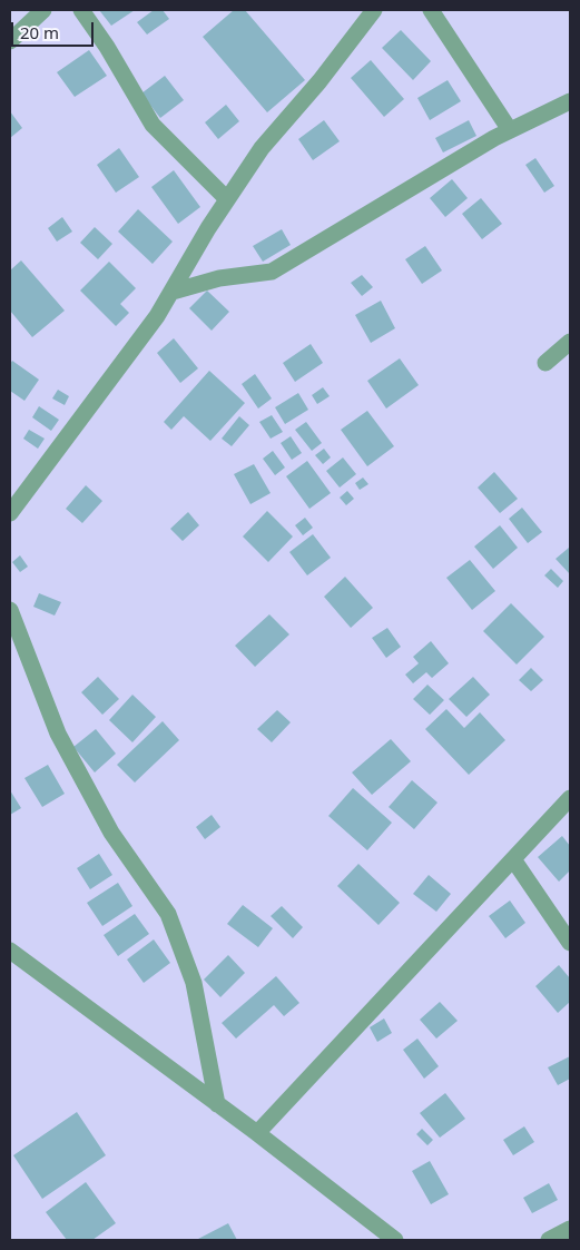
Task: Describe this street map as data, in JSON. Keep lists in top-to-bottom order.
{
  "scale_bar": "20 m"
}
